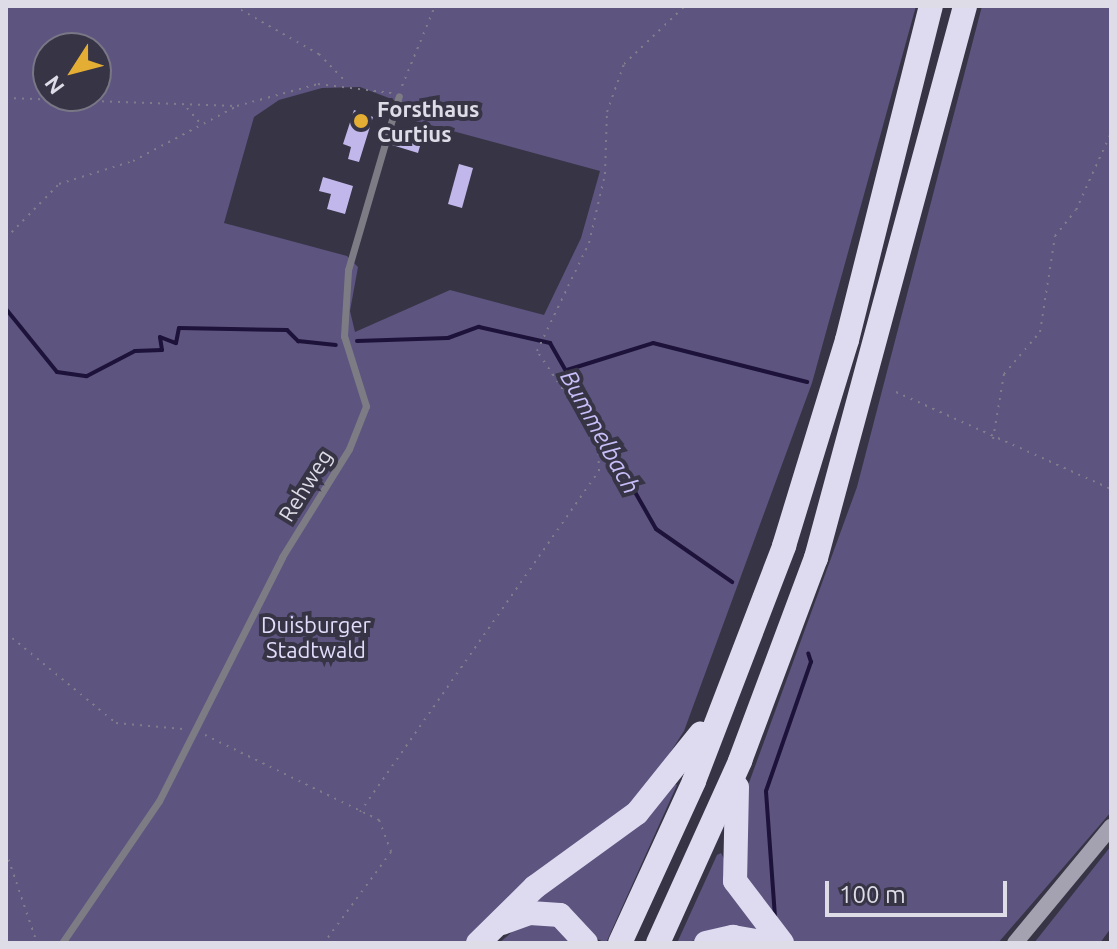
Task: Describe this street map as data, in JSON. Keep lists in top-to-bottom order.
{
  "streets": {
    "lane": ["Rehweg"]
  },
  "water": ["Bummelbach"],
  "parks": ["Duisburger Stadtwald"],
  "places": ["Forsthaus Curtius"],
  "scale_bar": "100 m",
  "north": "bottom left"
}
